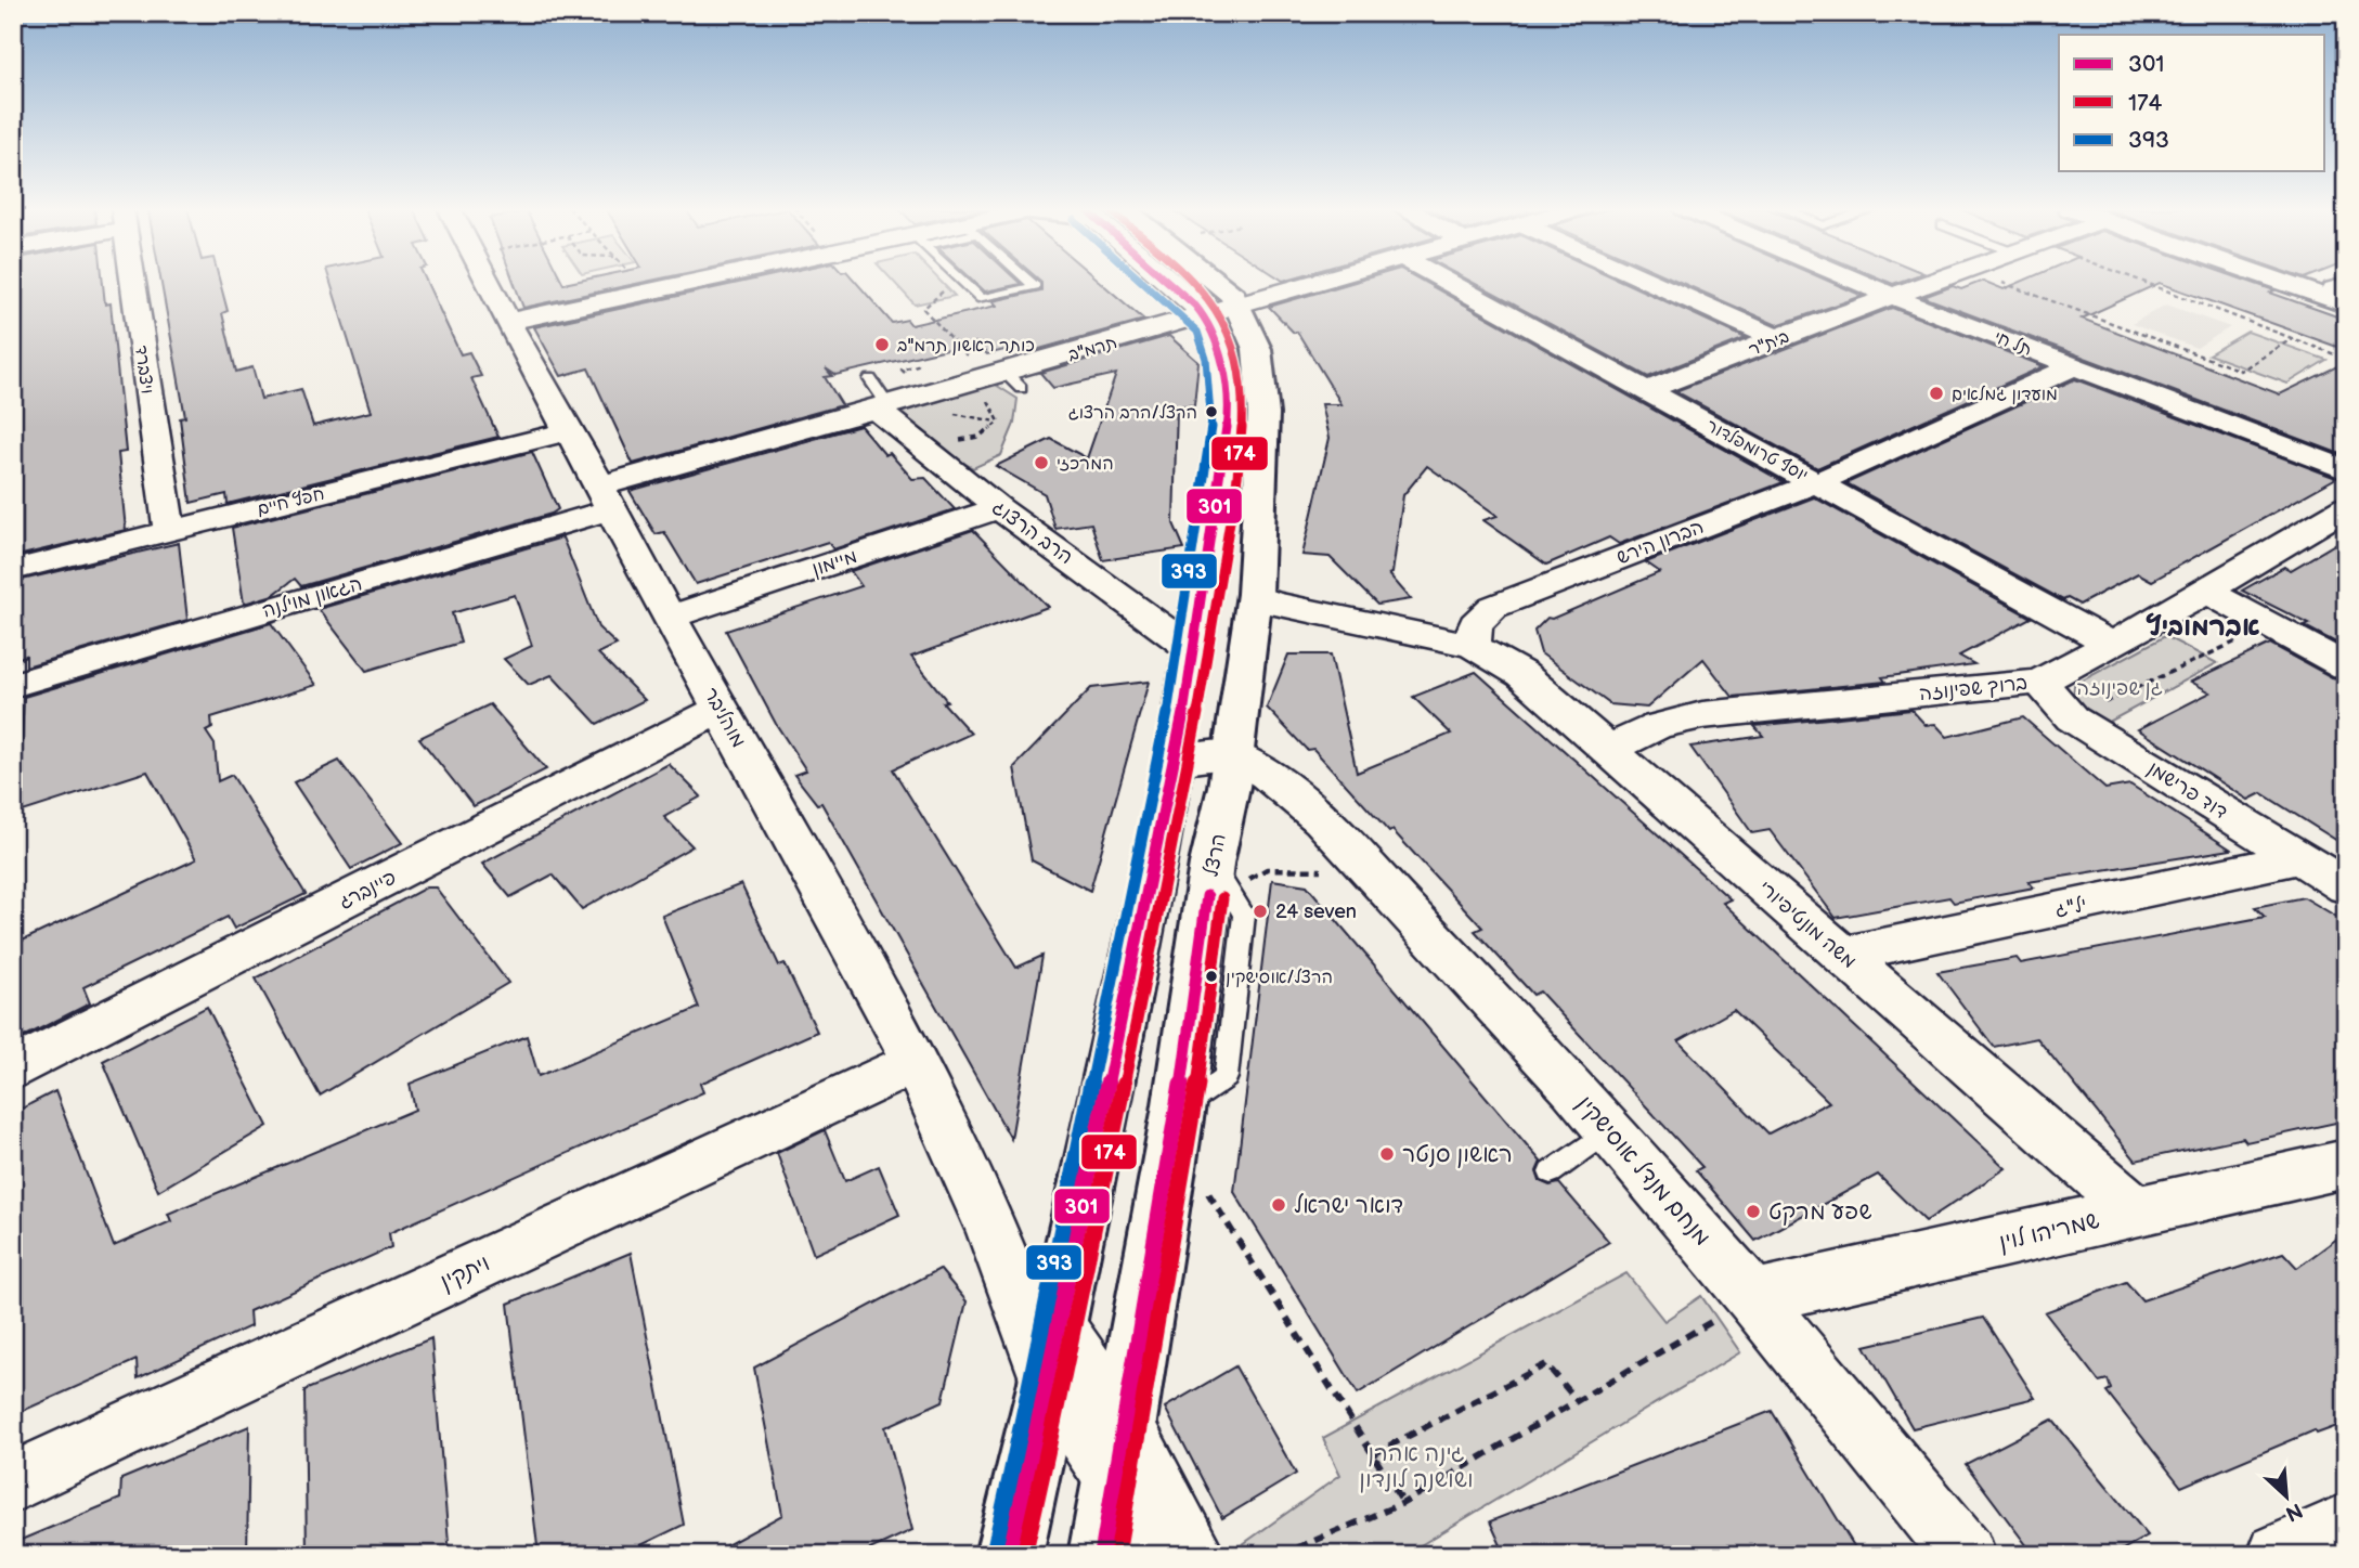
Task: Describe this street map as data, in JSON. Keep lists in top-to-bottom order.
{
  "streets": {
    "main road": ["הרצל"],
    "street": [
      "בית\"ר",
      "תל חי",
      "תרמ\"ב",
      "ויצברד",
      "יוסף טרומפלדור",
      "חפץ חיים",
      "הרב הרצוג",
      "הברון הירש",
      "מיימון",
      "הגאון מוילנה",
      "ברוך שפינוזה",
      "מוהליבר",
      "דוד פרישמן",
      "פיינברג",
      "יל\"ג",
      "משה מונטיפיורי",
      "מנחם מנדל אוסישקין",
      "שמריהו לוין",
      "ויתקין"
    ]
  },
  "crossings": [
    ["בית\"ר", "תל חי"],
    ["בית\"ר", "יוסף טרומפלדור"],
    ["תל חי", "הברון הירש"],
    ["תרמ\"ב", "הרב הרצוג"],
    ["תרמ\"ב", "הגאון מוילנה"],
    ["תרמ\"ב", "מוהליבר"],
    ["תרמ\"ב", "הרצל"],
    ["ויצברד", "חפץ חיים"],
    ["יוסף טרומפלדור", "הברון הירש"],
    ["יוסף טרומפלדור", "ברוך שפינוזה"],
    ["חפץ חיים", "מוהליבר"],
    ["הרב הרצוג", "מיימון"],
    ["הרב הרצוג", "הרצל"],
    ["הברון הירש", "משה מונטיפיורי"],
    ["מיימון", "מוהליבר"],
    ["הגאון מוילנה", "מוהליבר"],
    ["ברוך שפינוזה", "דוד פרישמן"],
    ["ברוך שפינוזה", "משה מונטיפיורי"],
    ["מוהליבר", "הרצל"],
    ["מוהליבר", "פיינברג"],
    ["מוהליבר", "ויתקין"],
    ["דוד פרישמן", "יל\"ג"],
    ["הרצל", "מנחם מנדל אוסישקין"],
    ["יל\"ג", "משה מונטיפיורי"],
    ["משה מונטיפיורי", "שמריהו לוין"],
    ["מנחם מנדל אוסישקין", "שמריהו לוין"]
  ],
  "districts": ["אברמוביץ"],
  "parks": ["גן שפינוזה", "גינה אהרן ושושנה לונדון"],
  "places": [
    "כותר ראשון תרמ\"ב",
    "מועדון גמלאים",
    "הרצל/הרב הרצוג",
    "המרכזי",
    "24 seven",
    "הרצל/אוסישקין",
    "ראשון סנטר",
    "דואר ישראל",
    "שפע מרקט"
  ],
  "lines": ["transit line 301", "transit line 174", "transit line 393"],
  "legend": ["301", "174", "393"],
  "north": "bottom right"
}
